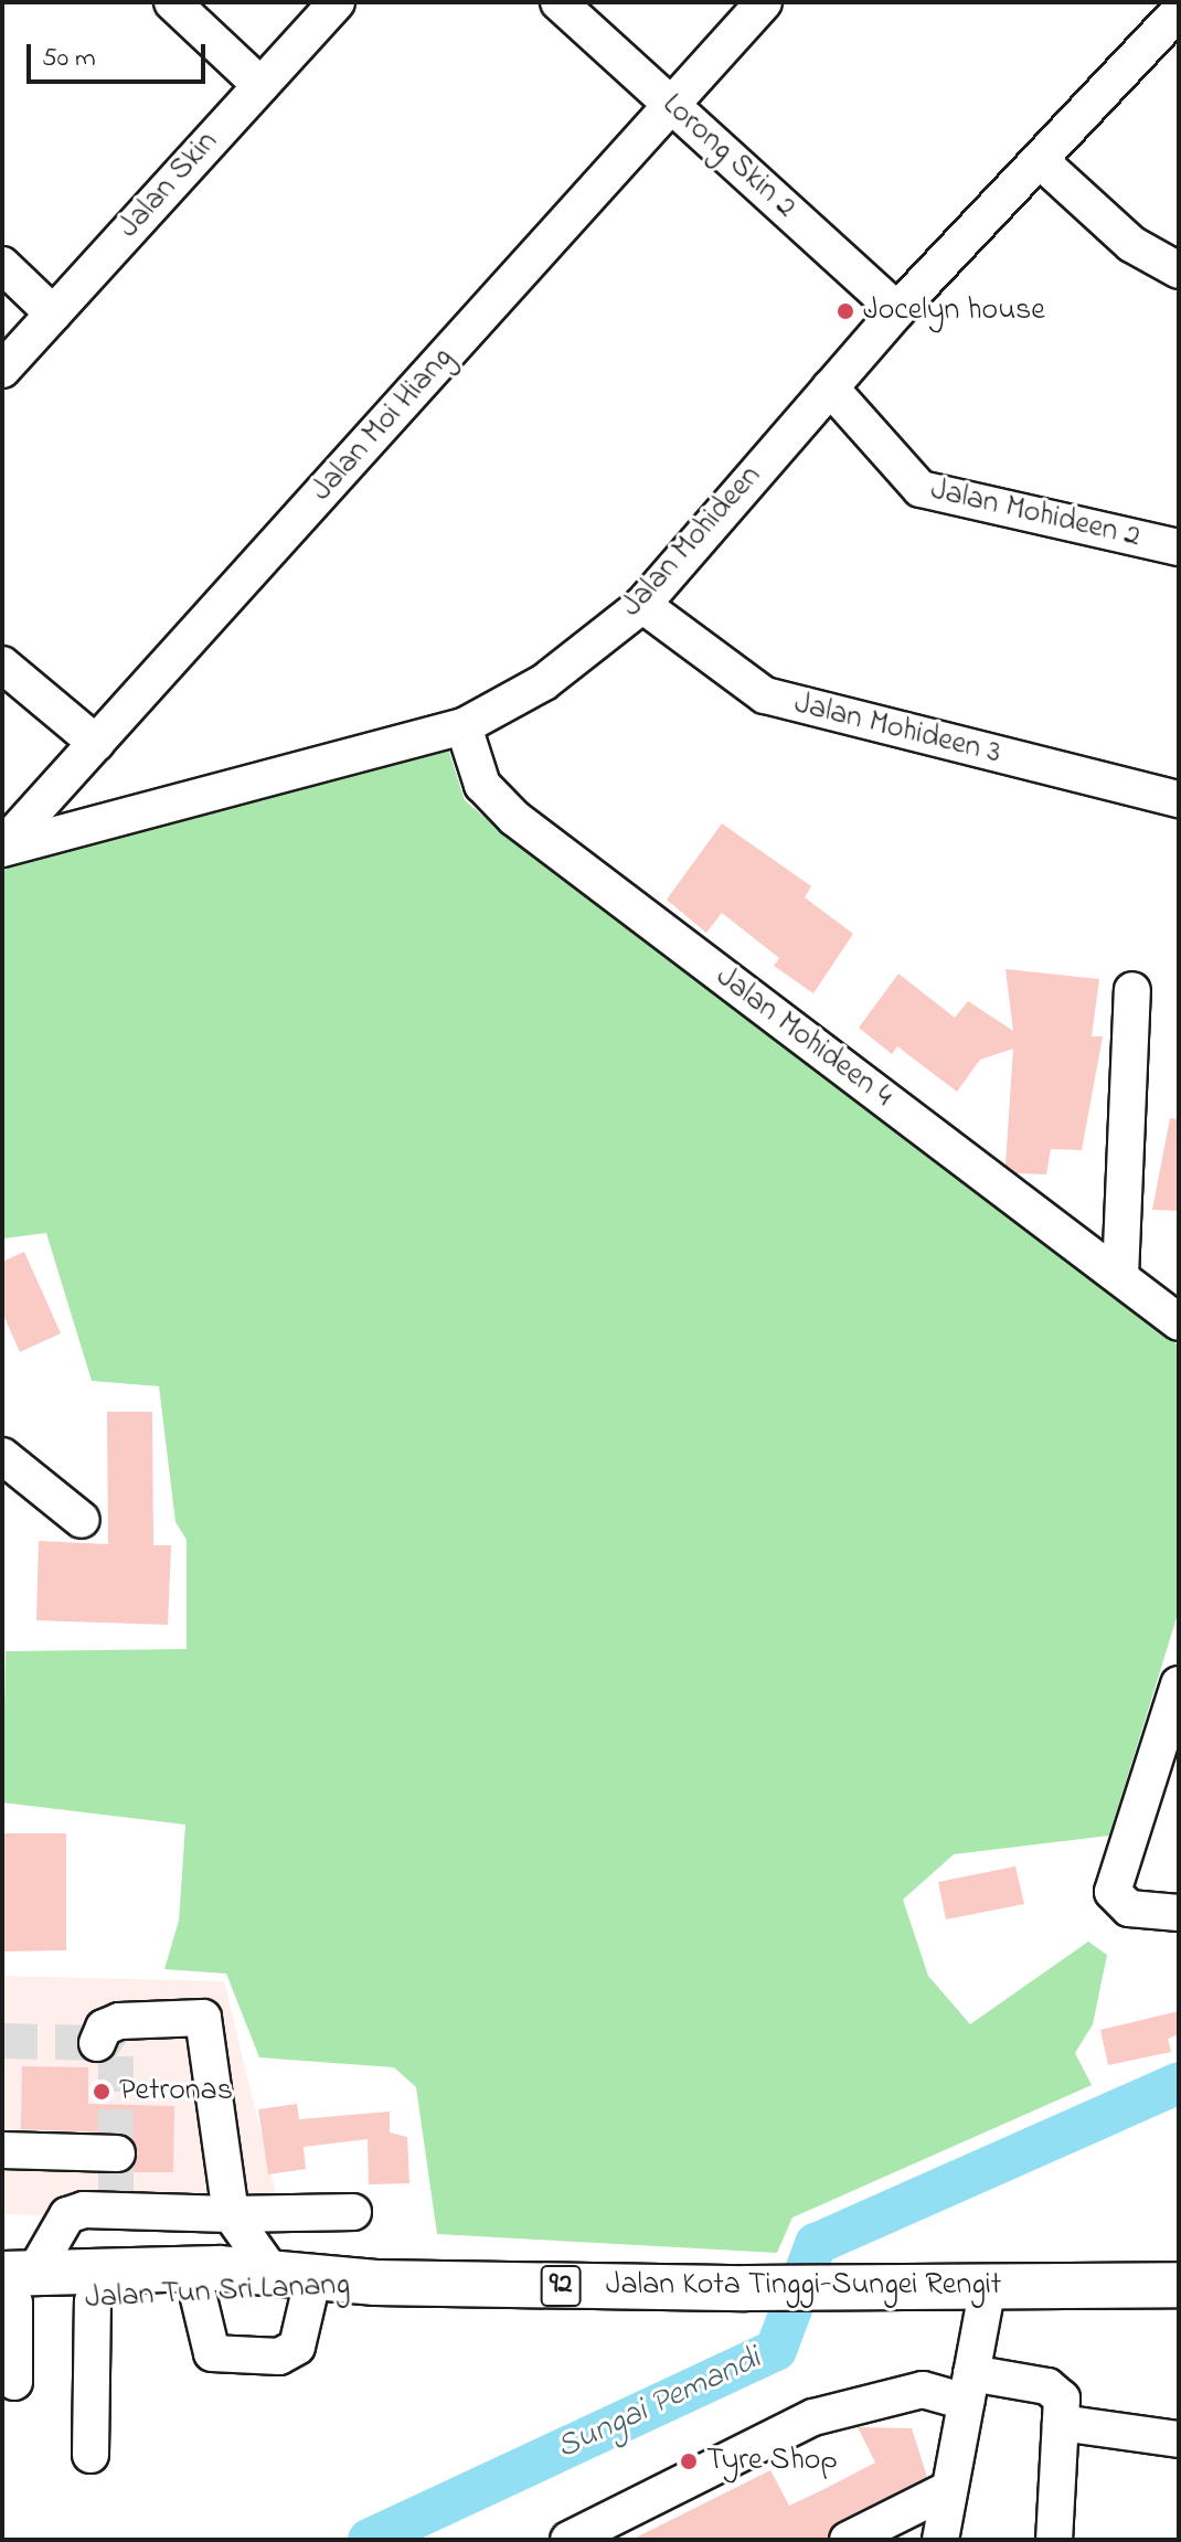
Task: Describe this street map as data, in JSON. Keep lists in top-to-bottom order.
{
  "streets": {
    "main road": ["92", "Jalan Kota Tinggi-Sungei Rengit", "Jalan Tun Sri Lanang"],
    "street": [
      "Lorong Skin 2",
      "Jalan Skin",
      "Jalan Moi Hiang",
      "Jalan Mohideen 2",
      "Jalan Mohideen",
      "Jalan Mohideen 3",
      "Jalan Mohideen 4"
    ]
  },
  "crossings": [
    ["Lorong Skin 2", "Jalan Moi Hiang"],
    ["Lorong Skin 2", "Jalan Mohideen"],
    ["Jalan Moi Hiang", "Jalan Mohideen"],
    ["Jalan Mohideen 2", "Jalan Mohideen"],
    ["Jalan Mohideen", "Jalan Mohideen 3"],
    ["Jalan Mohideen", "Jalan Mohideen 4"],
    ["Jalan Kota Tinggi-Sungei Rengit", "Jalan Tun Sri Lanang"]
  ],
  "water": ["Sungai Pemandi"],
  "places": ["Jocelyn house", "Petronas", "Tyre Shop"],
  "scale_bar": "50 m"
}
